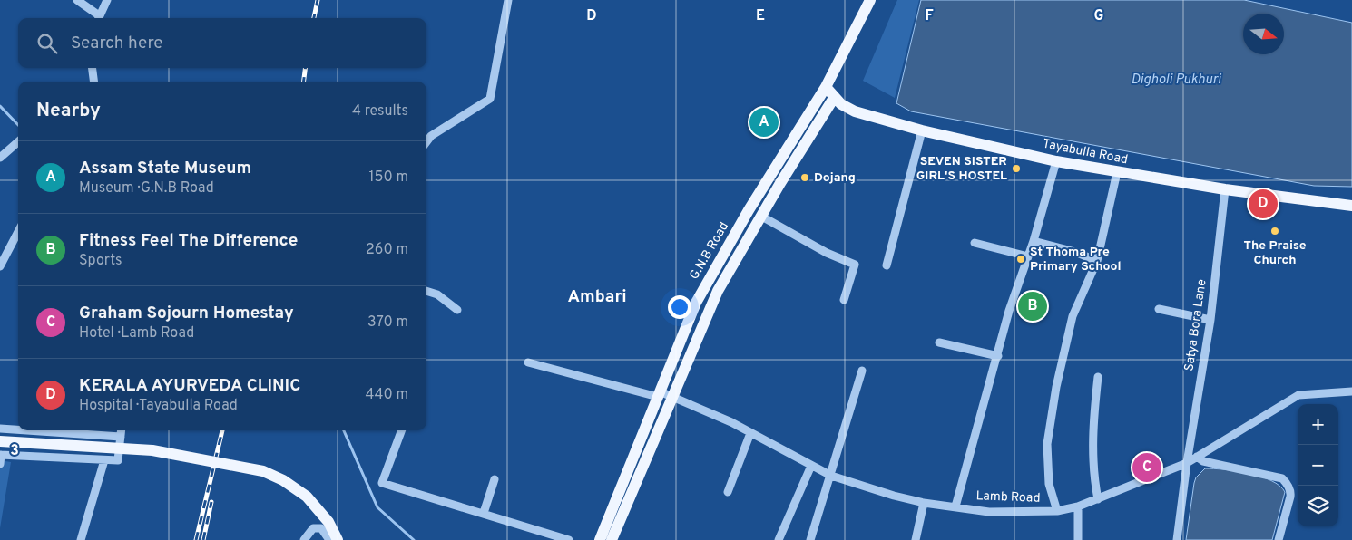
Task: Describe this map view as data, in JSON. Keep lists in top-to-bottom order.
{
  "streets": {
    "main road": ["Tayabulla Road", "G.N.B Road"],
    "street": ["Satya Bora Lane", "Lamb Road"]
  },
  "crossings": [
    ["Tayabulla Road", "G.N.B Road"],
    ["Tayabulla Road", "Satya Bora Lane"],
    ["G.N.B Road", "Lamb Road"],
    ["Satya Bora Lane", "Lamb Road"]
  ],
  "districts": ["Ambari"],
  "water": ["Digholi Pukhuri"],
  "places": [
    "SEVEN SISTER GIRL'S HOSTEL",
    "Dojang",
    "The Praise Church",
    "St Thoma Pre Primary School"
  ],
  "north": "right",
  "page": {
    "search": "Search here",
    "heading": ["Nearby", "4 results"],
    "pins": [
      "A",
      "D",
      "B",
      "C"
    ],
    "list": [
      {
        "mark": "A",
        "name": "Assam State Museum",
        "note": "Museum · G.N.B Road",
        "value": "150 m"
      },
      {
        "mark": "B",
        "name": "Fitness Feel The Difference",
        "note": "Sports",
        "value": "260 m"
      },
      {
        "mark": "C",
        "name": "Graham Sojourn Homestay",
        "note": "Hotel · Lamb Road",
        "value": "370 m"
      },
      {
        "mark": "D",
        "name": "KERALA AYURVEDA CLINIC",
        "note": "Hospital · Tayabulla Road",
        "value": "440 m"
      }
    ],
    "map_buttons": ["+", "−"]
  },
  "grid": {
    "columns": [
      "D",
      "E",
      "F",
      "G"
    ],
    "rows": ["3"]
  }
}
